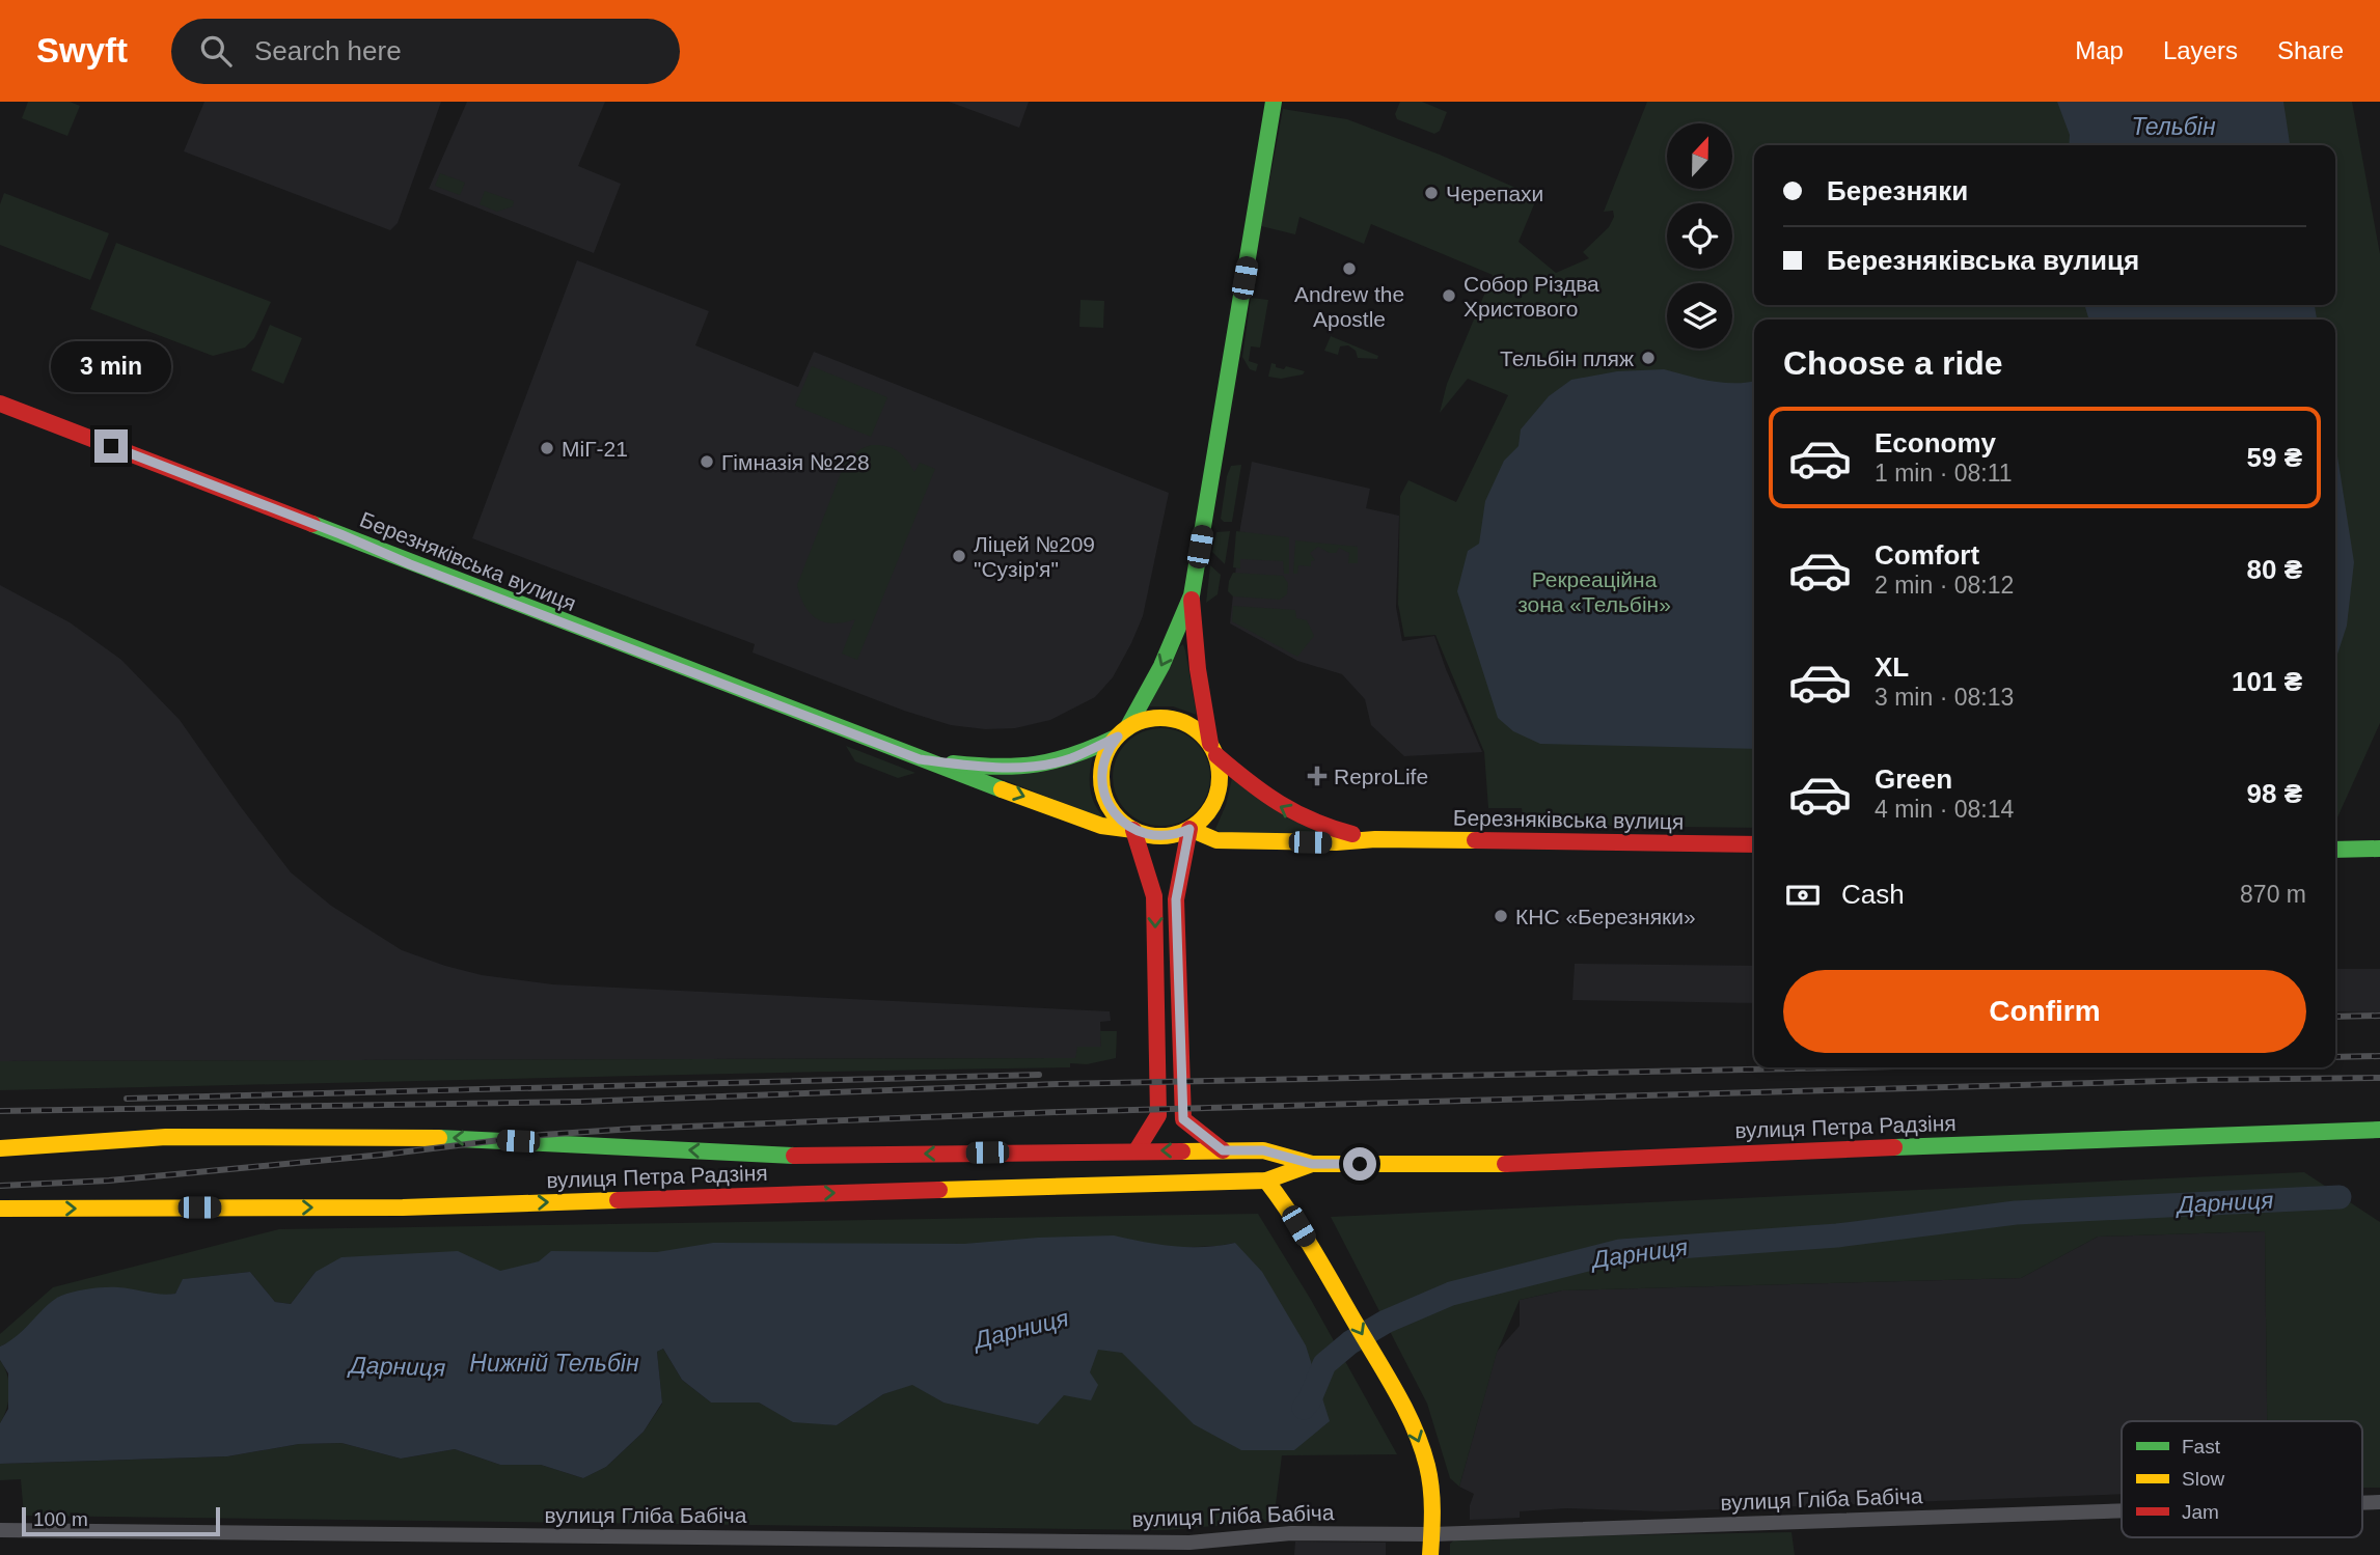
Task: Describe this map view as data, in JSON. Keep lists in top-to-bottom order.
{
  "streets": {
    "street": ["Березняківська вулиця", "вулиця Петра Радзіня", "вулиця Гліба Бабіча"]
  },
  "water": ["Тельбін", "Дарниця", "Нижній Тельбін"],
  "parks": ["Рекреаційна зона «Тельбін»"],
  "places": {
    "other": [
      "Черепахи",
      "Andrew the Apostle",
      "Собор Різдва Христового",
      "Тельбін пляж",
      "МіГ-21",
      "Гімназія №228",
      "Ліцей №209 \"Сузір'я\"",
      "КНС «Березняки»"
    ],
    "health": ["ReproLife"]
  },
  "legend": ["Fast", "Slow", "Jam"],
  "scale_bar": "100 m",
  "north": "top",
  "page": {
    "header": "Swyft",
    "search": "Search here",
    "nav": ["Map", "Layers", "Share"],
    "banner": ["Березняки", "Березняківська вулиця"],
    "heading": "Choose a ride",
    "bubble": "3 min",
    "list": [
      {
        "name": "Economy",
        "note": "1 min · 08:11",
        "value": "59 ₴"
      },
      {
        "name": "Comfort",
        "note": "2 min · 08:12",
        "value": "80 ₴"
      },
      {
        "name": "XL",
        "note": "3 min · 08:13",
        "value": "101 ₴"
      },
      {
        "name": "Green",
        "note": "4 min · 08:14",
        "value": "98 ₴"
      }
    ],
    "pay": ["Cash", "870 m"],
    "buttons": "Confirm",
    "scale": "100 m"
  }
}
